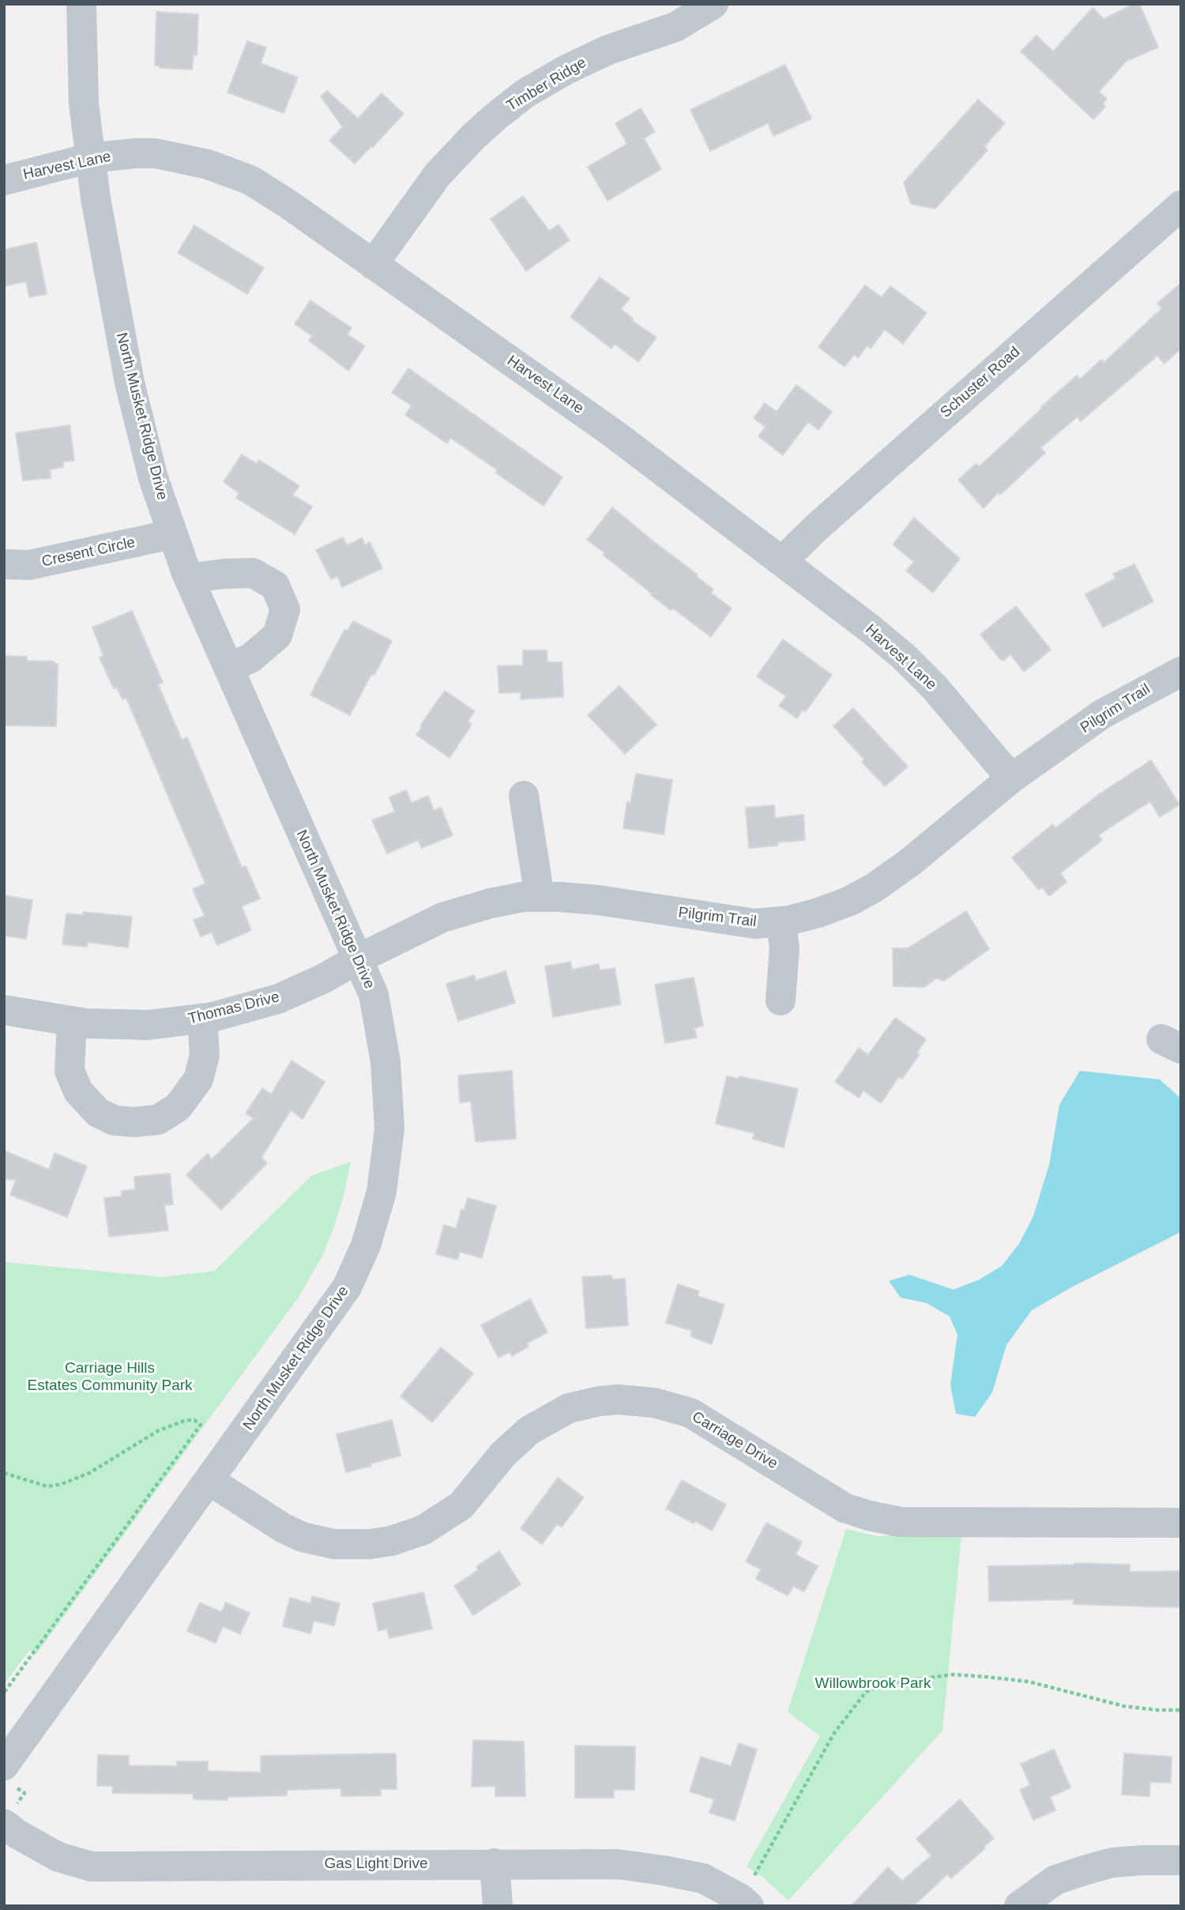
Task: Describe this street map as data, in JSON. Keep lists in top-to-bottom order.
{
  "streets": {
    "street": [
      "Timber Ridge",
      "Harvest Lane",
      "Schuster Road",
      "North Musket Ridge Drive",
      "Cresent Circle",
      "Pilgrim Trail",
      "Thomas Drive",
      "Carriage Drive",
      "Gas Light Drive"
    ]
  },
  "crossings": [
    ["Timber Ridge", "Harvest Lane"],
    ["Harvest Lane", "Schuster Road"],
    ["Harvest Lane", "North Musket Ridge Drive"],
    ["Harvest Lane", "Pilgrim Trail"],
    ["North Musket Ridge Drive", "Cresent Circle"],
    ["North Musket Ridge Drive", "Pilgrim Trail"],
    ["North Musket Ridge Drive", "Thomas Drive"],
    ["North Musket Ridge Drive", "Carriage Drive"],
    ["Pilgrim Trail", "Thomas Drive"]
  ],
  "parks": ["Carriage Hills Estates Community Park", "Willowbrook Park"]
}
